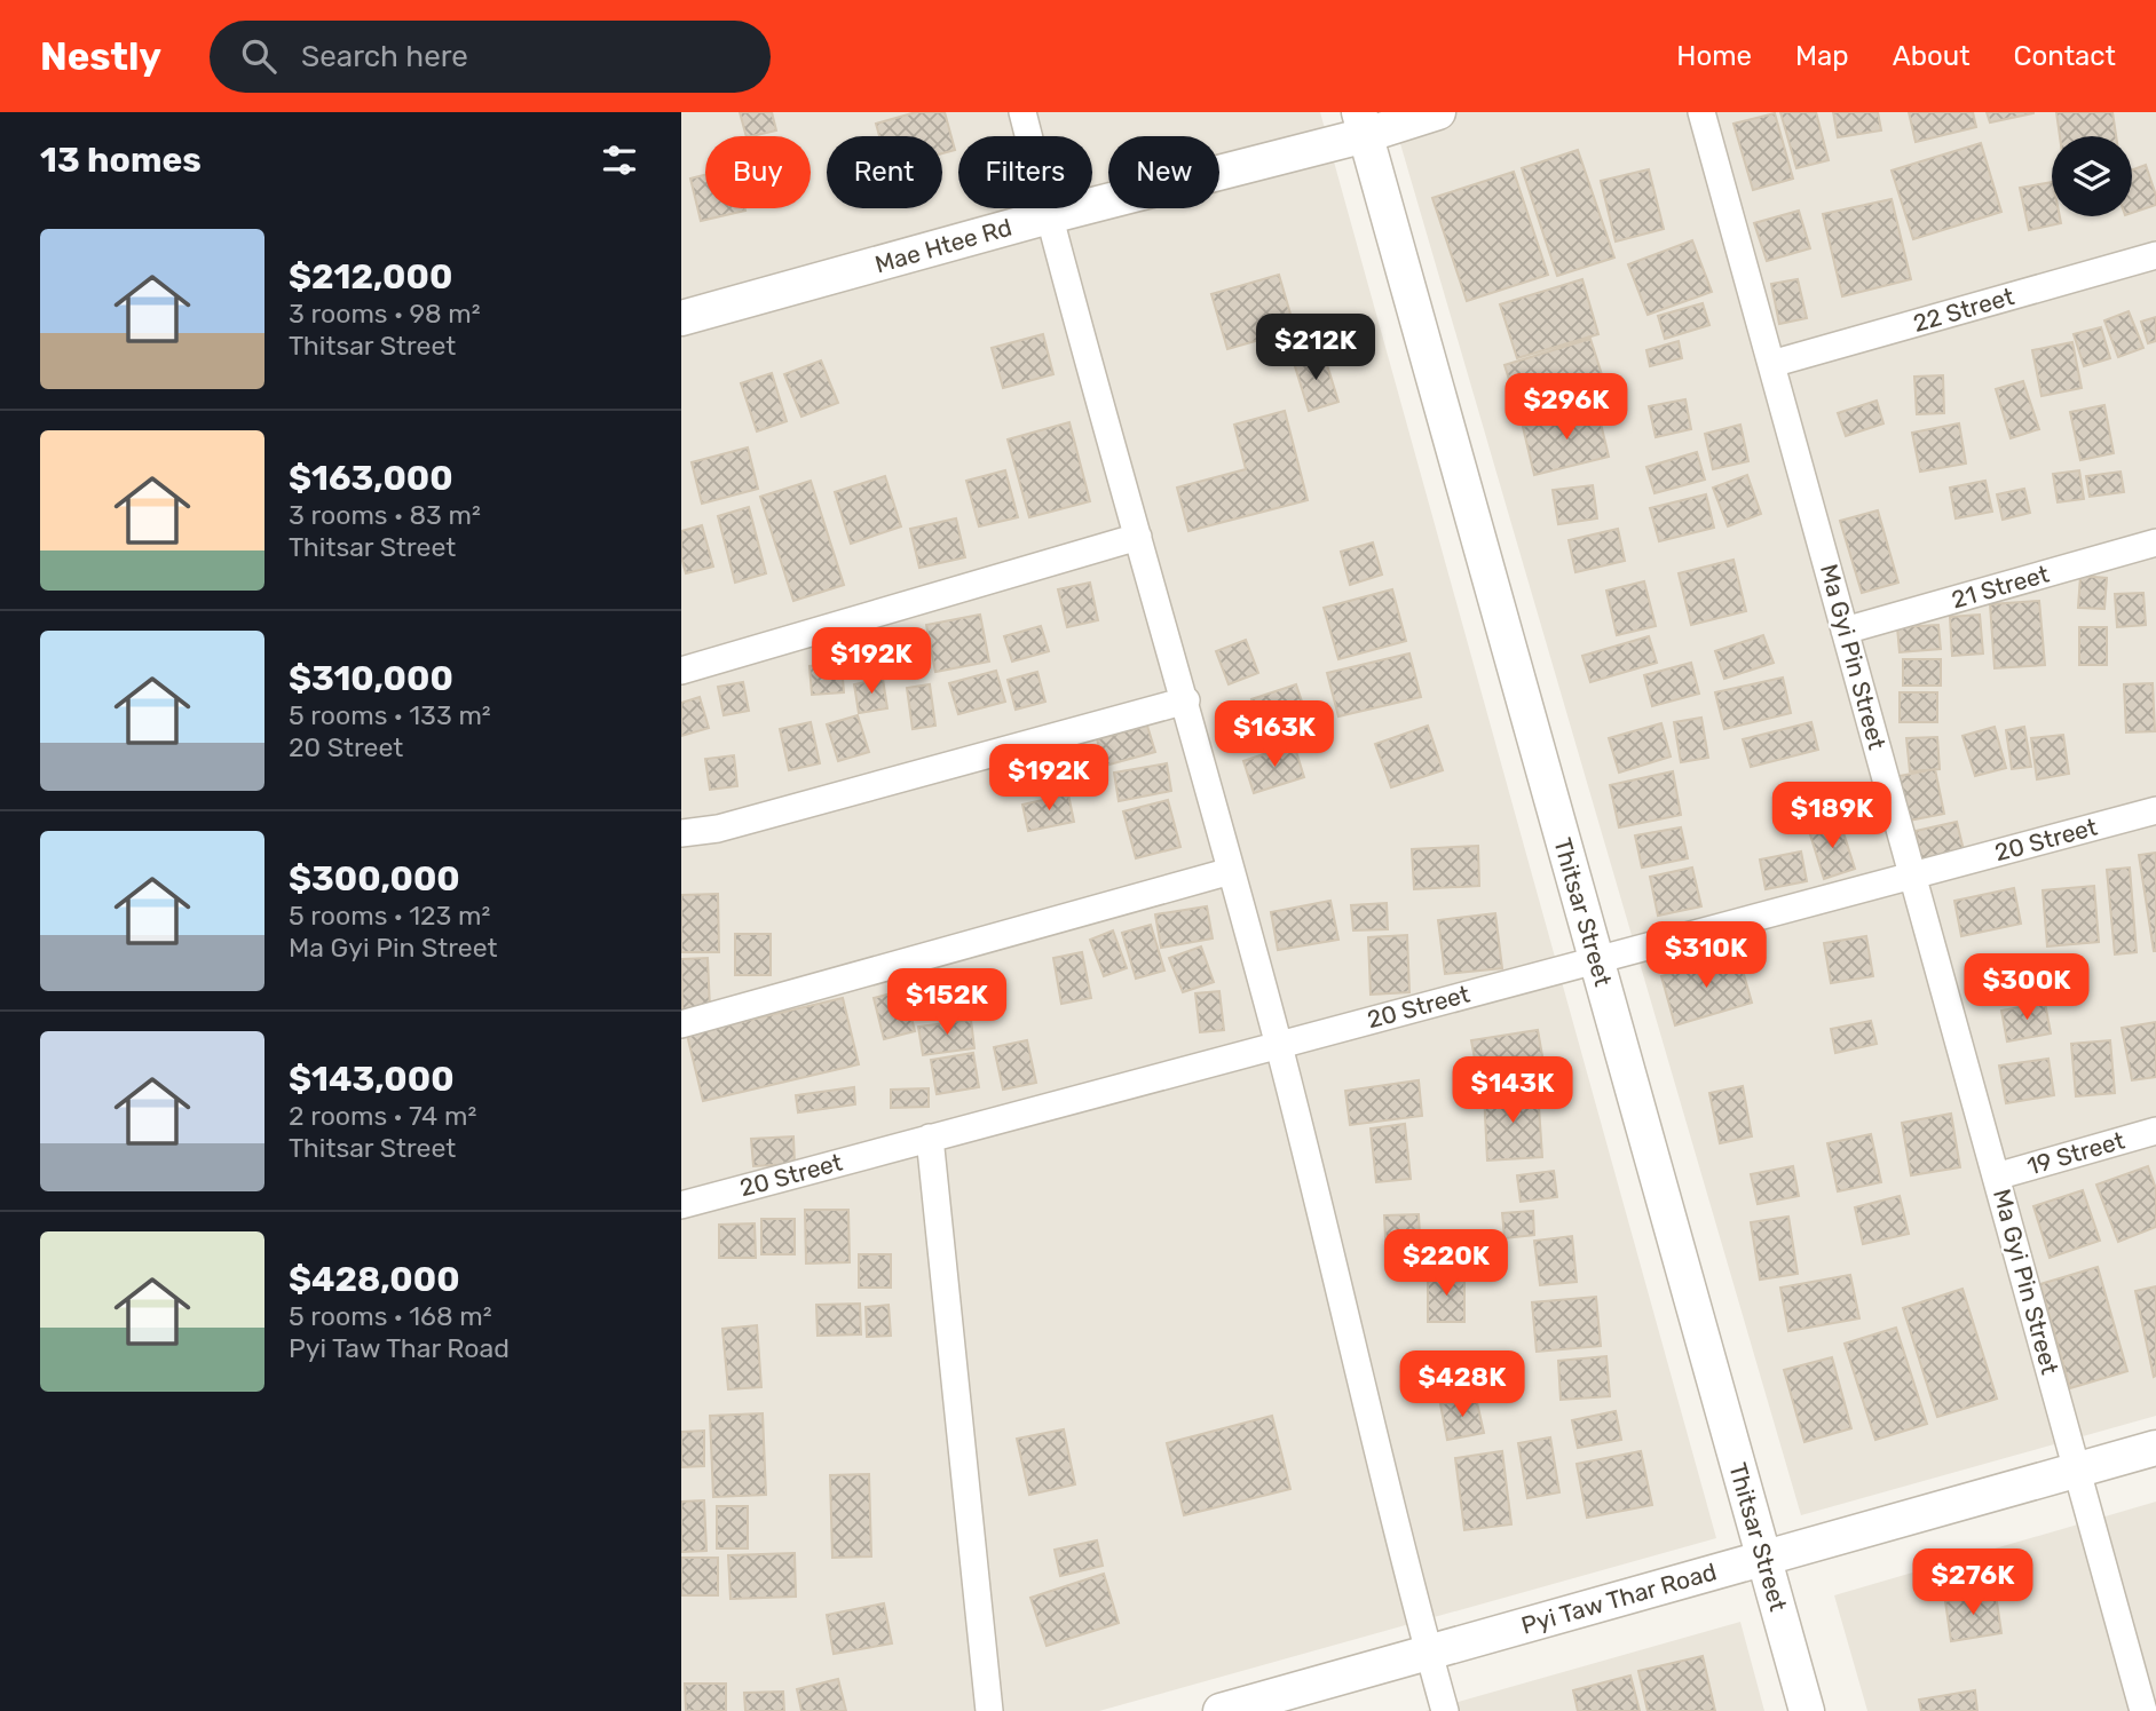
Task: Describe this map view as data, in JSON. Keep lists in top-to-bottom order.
{
  "streets": {
    "street": [
      "Mae Htee Rd",
      "22 Street",
      "21 Street",
      "Ma Gyi Pin Street",
      "20 Street",
      "Thitsar Street",
      "19 Street",
      "Pyi Taw Thar Road"
    ]
  },
  "crossings": [
    ["Mae Htee Rd", "Thitsar Street"],
    ["22 Street", "Ma Gyi Pin Street"],
    ["21 Street", "Ma Gyi Pin Street"],
    ["Ma Gyi Pin Street", "20 Street"],
    ["Ma Gyi Pin Street", "19 Street"],
    ["Ma Gyi Pin Street", "Pyi Taw Thar Road"],
    ["20 Street", "Thitsar Street"],
    ["Thitsar Street", "Pyi Taw Thar Road"]
  ],
  "page": {
    "header": "Nestly",
    "search": "Search here",
    "nav": [
      "Home",
      "Map",
      "About",
      "Contact"
    ],
    "heading": "13 homes",
    "chip": [
      "Buy",
      "Rent",
      "Filters",
      "New"
    ],
    "list": [
      {
        "name": "$212,000",
        "note": "3 rooms · 98 m² · Thitsar Street"
      },
      {
        "name": "$163,000",
        "note": "3 rooms · 83 m² · Thitsar Street"
      },
      {
        "name": "$310,000",
        "note": "5 rooms · 133 m² · 20 Street"
      },
      {
        "name": "$300,000",
        "note": "5 rooms · 123 m² · Ma Gyi Pin Street"
      },
      {
        "name": "$143,000",
        "note": "2 rooms · 74 m² · Thitsar Street"
      },
      {
        "name": "$428,000",
        "note": "5 rooms · 168 m² · Pyi Taw Thar Road"
      }
    ],
    "price": [
      "$212K",
      "$296K",
      "$192K",
      "$163K",
      "$192K",
      "$189K",
      "$310K",
      "$300K",
      "$152K",
      "$143K",
      "$220K",
      "$428K",
      "$276K"
    ]
  }
}
